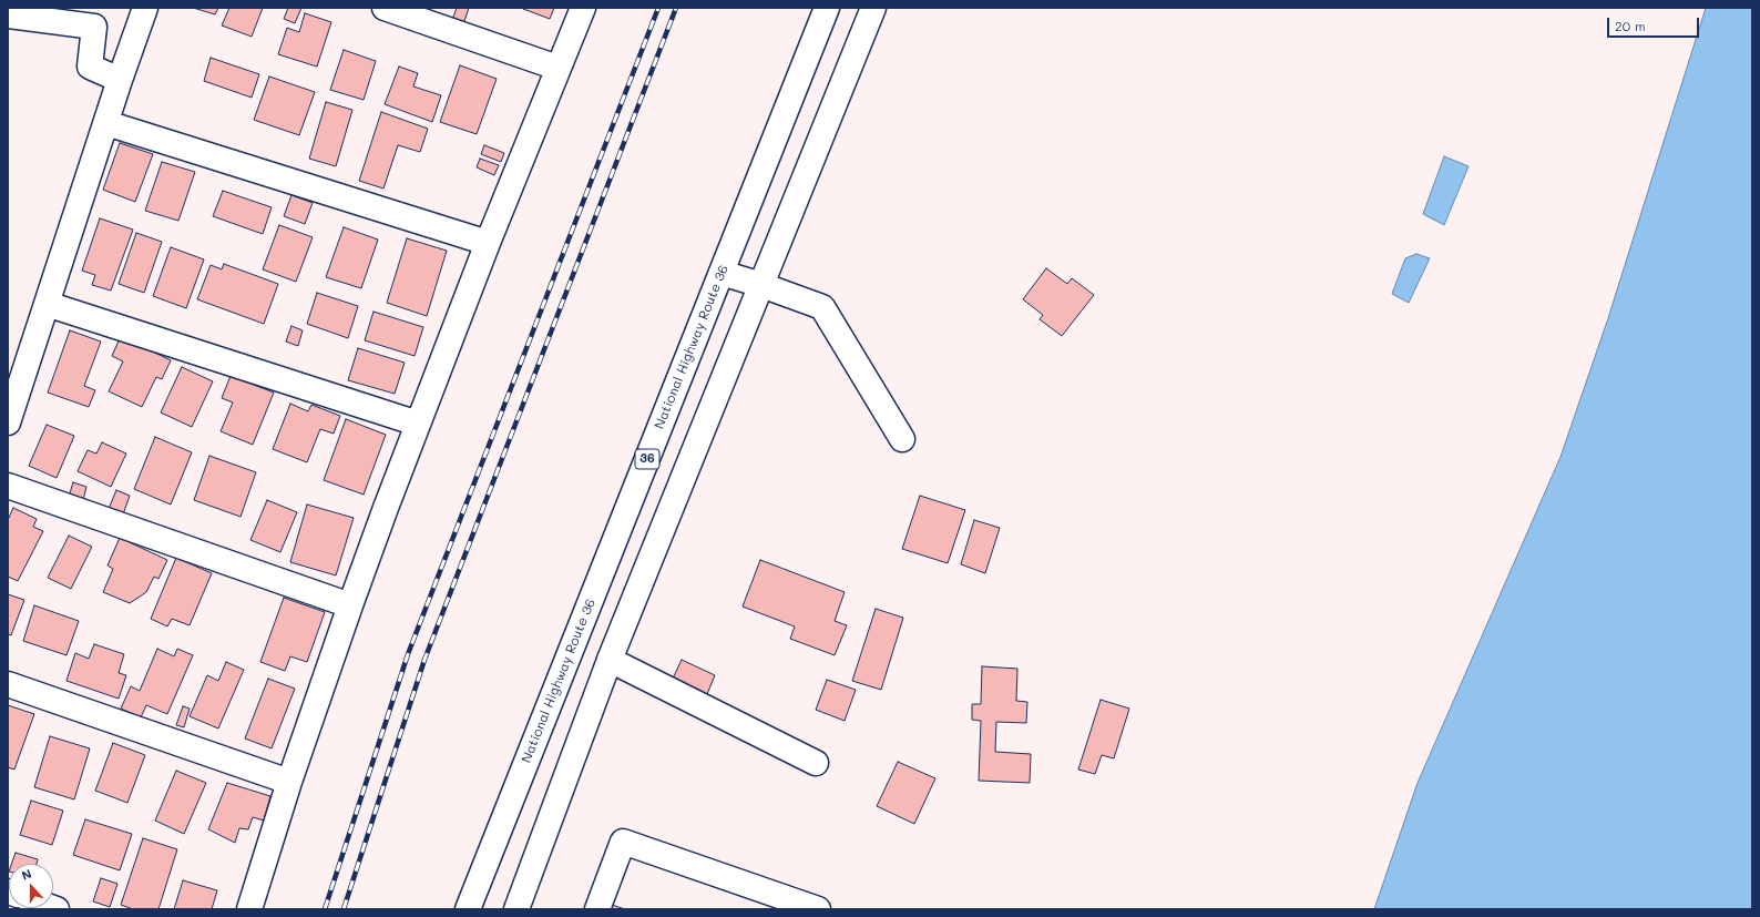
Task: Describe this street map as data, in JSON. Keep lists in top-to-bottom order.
{
  "streets": {
    "main road": ["National Highway Route 36", "36"]
  },
  "scale_bar": "20 m",
  "north": "top"
}
